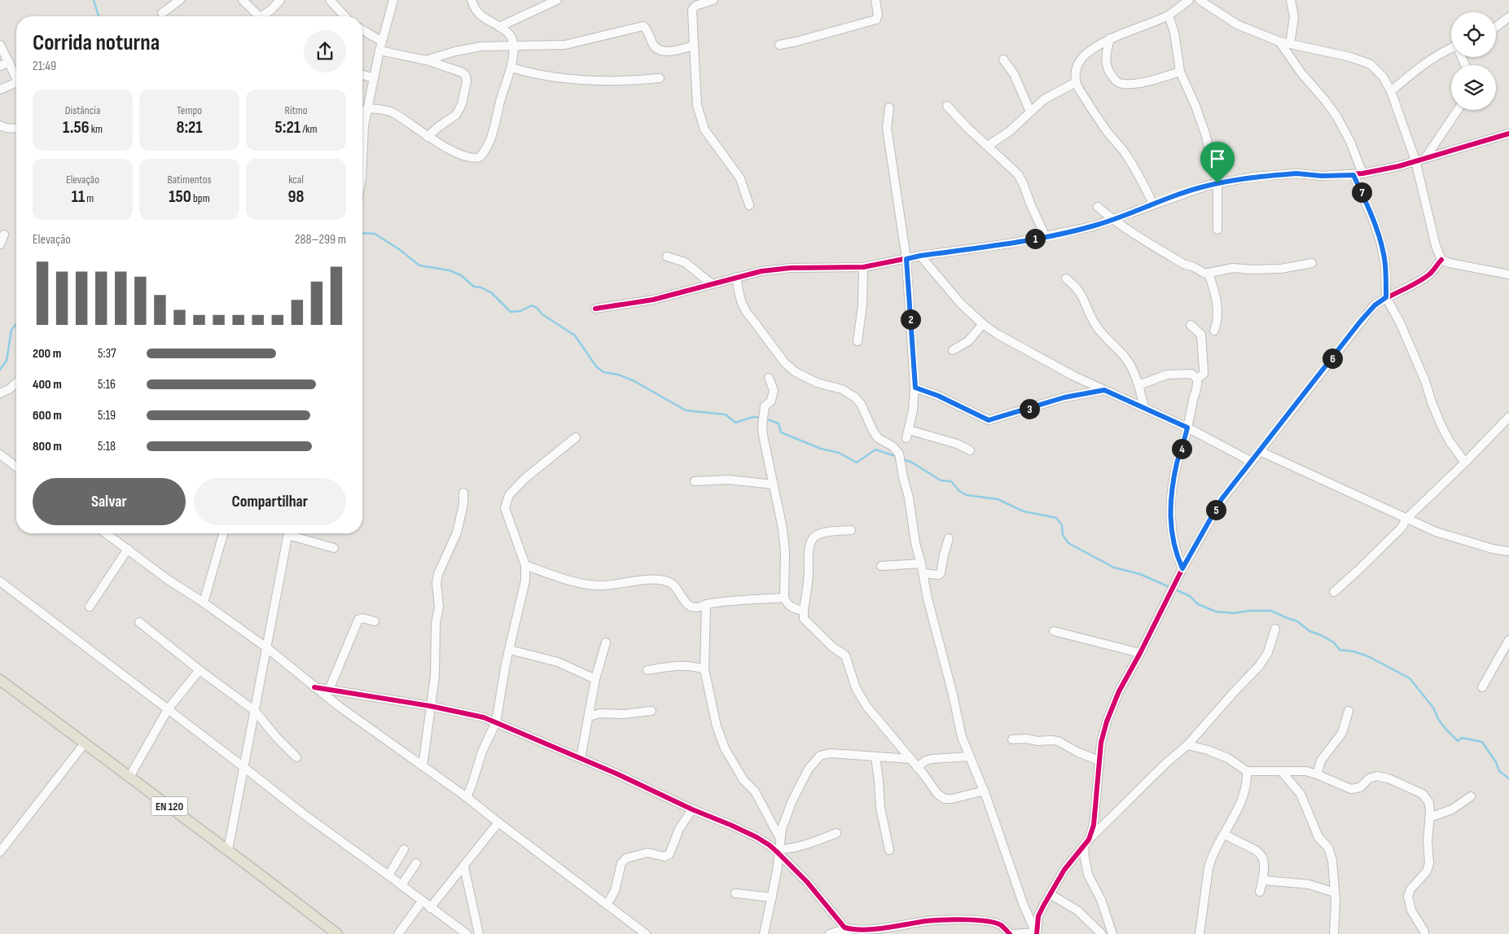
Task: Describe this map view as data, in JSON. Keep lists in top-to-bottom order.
{
  "streets": {
    "main road": ["EN 120"]
  },
  "page": {
    "heading": ["Corrida noturna", "21:49"],
    "stats": [
      ["Distância", "1.56 km"],
      ["Tempo", "8:21"],
      ["Ritmo", "5:21 /km"],
      ["Elevação", "11 m"],
      ["Batimentos", "150 bpm"],
      ["kcal", "98"]
    ],
    "pins": [
      "7",
      "1",
      "2",
      "6",
      "3",
      "4",
      "5"
    ],
    "chart": ["Elevação", "288–299 m"],
    "list": [
      {
        "name": "200 m",
        "note": "5:37"
      },
      {
        "name": "400 m",
        "note": "5:16"
      },
      {
        "name": "600 m",
        "note": "5:19"
      },
      {
        "name": "800 m",
        "note": "5:18"
      }
    ],
    "buttons": ["Salvar", "Compartilhar"]
  }
}
